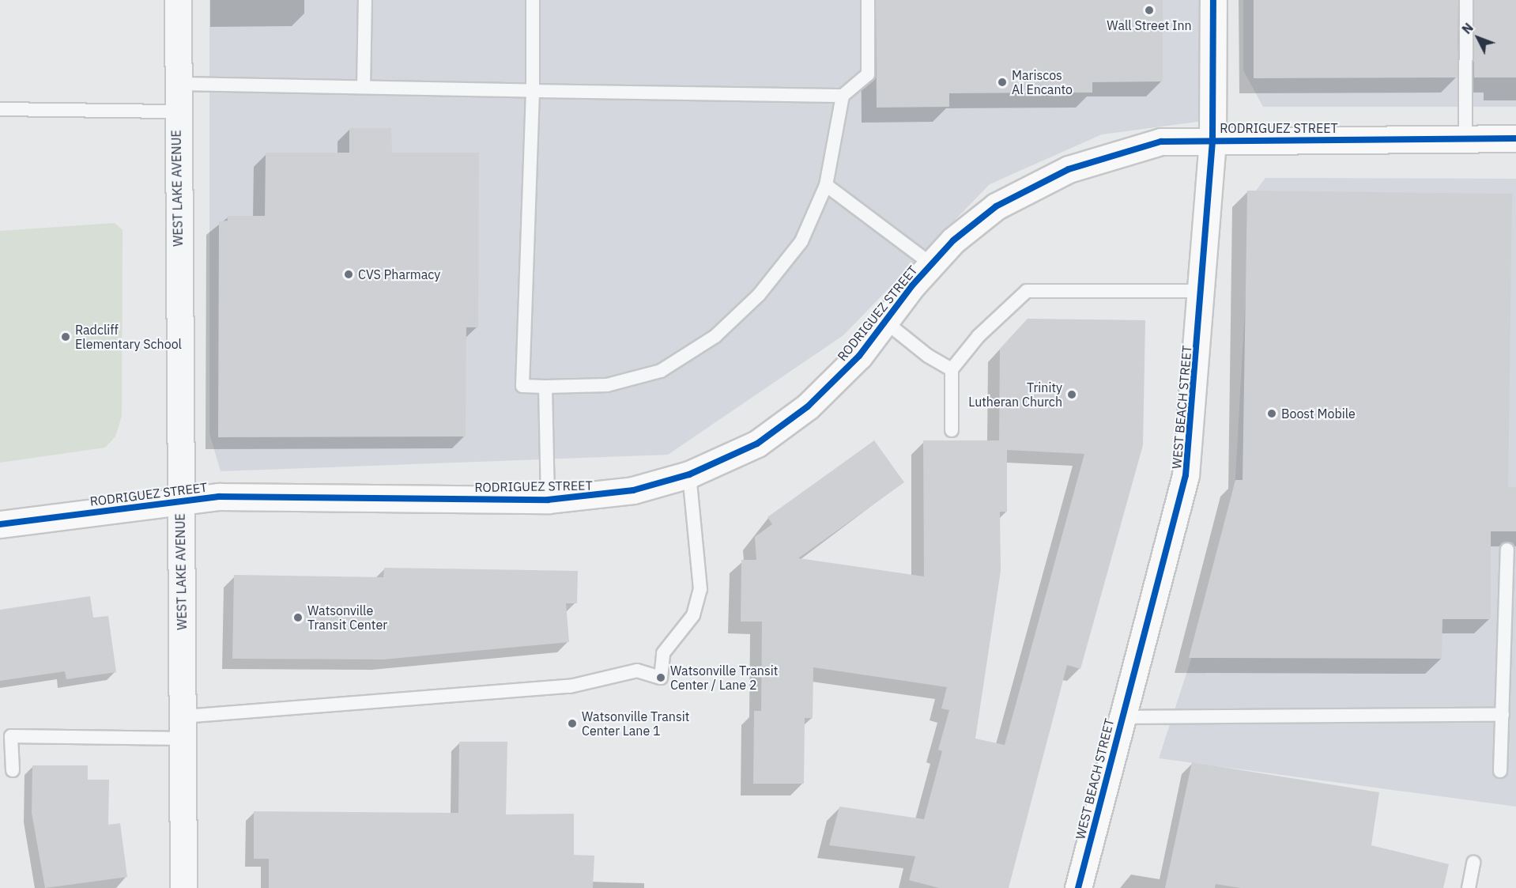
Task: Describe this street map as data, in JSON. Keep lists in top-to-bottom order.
{
  "streets": {
    "street": ["RODRIGUEZ STREET", "WEST LAKE AVENUE", "WEST BEACH STREET"]
  },
  "crossings": [
    ["RODRIGUEZ STREET", "WEST LAKE AVENUE"],
    ["RODRIGUEZ STREET", "WEST BEACH STREET"]
  ],
  "places": [
    "Wall Street Inn",
    "Mariscos Al Encanto",
    "CVS Pharmacy",
    "Radcliff Elementary School",
    "Trinity Lutheran Church",
    "Boost Mobile",
    "Watsonville Transit Center",
    "Watsonville Transit Center / Lane 2",
    "Watsonville Transit Center Lane 1"
  ],
  "north": "top left"
}
